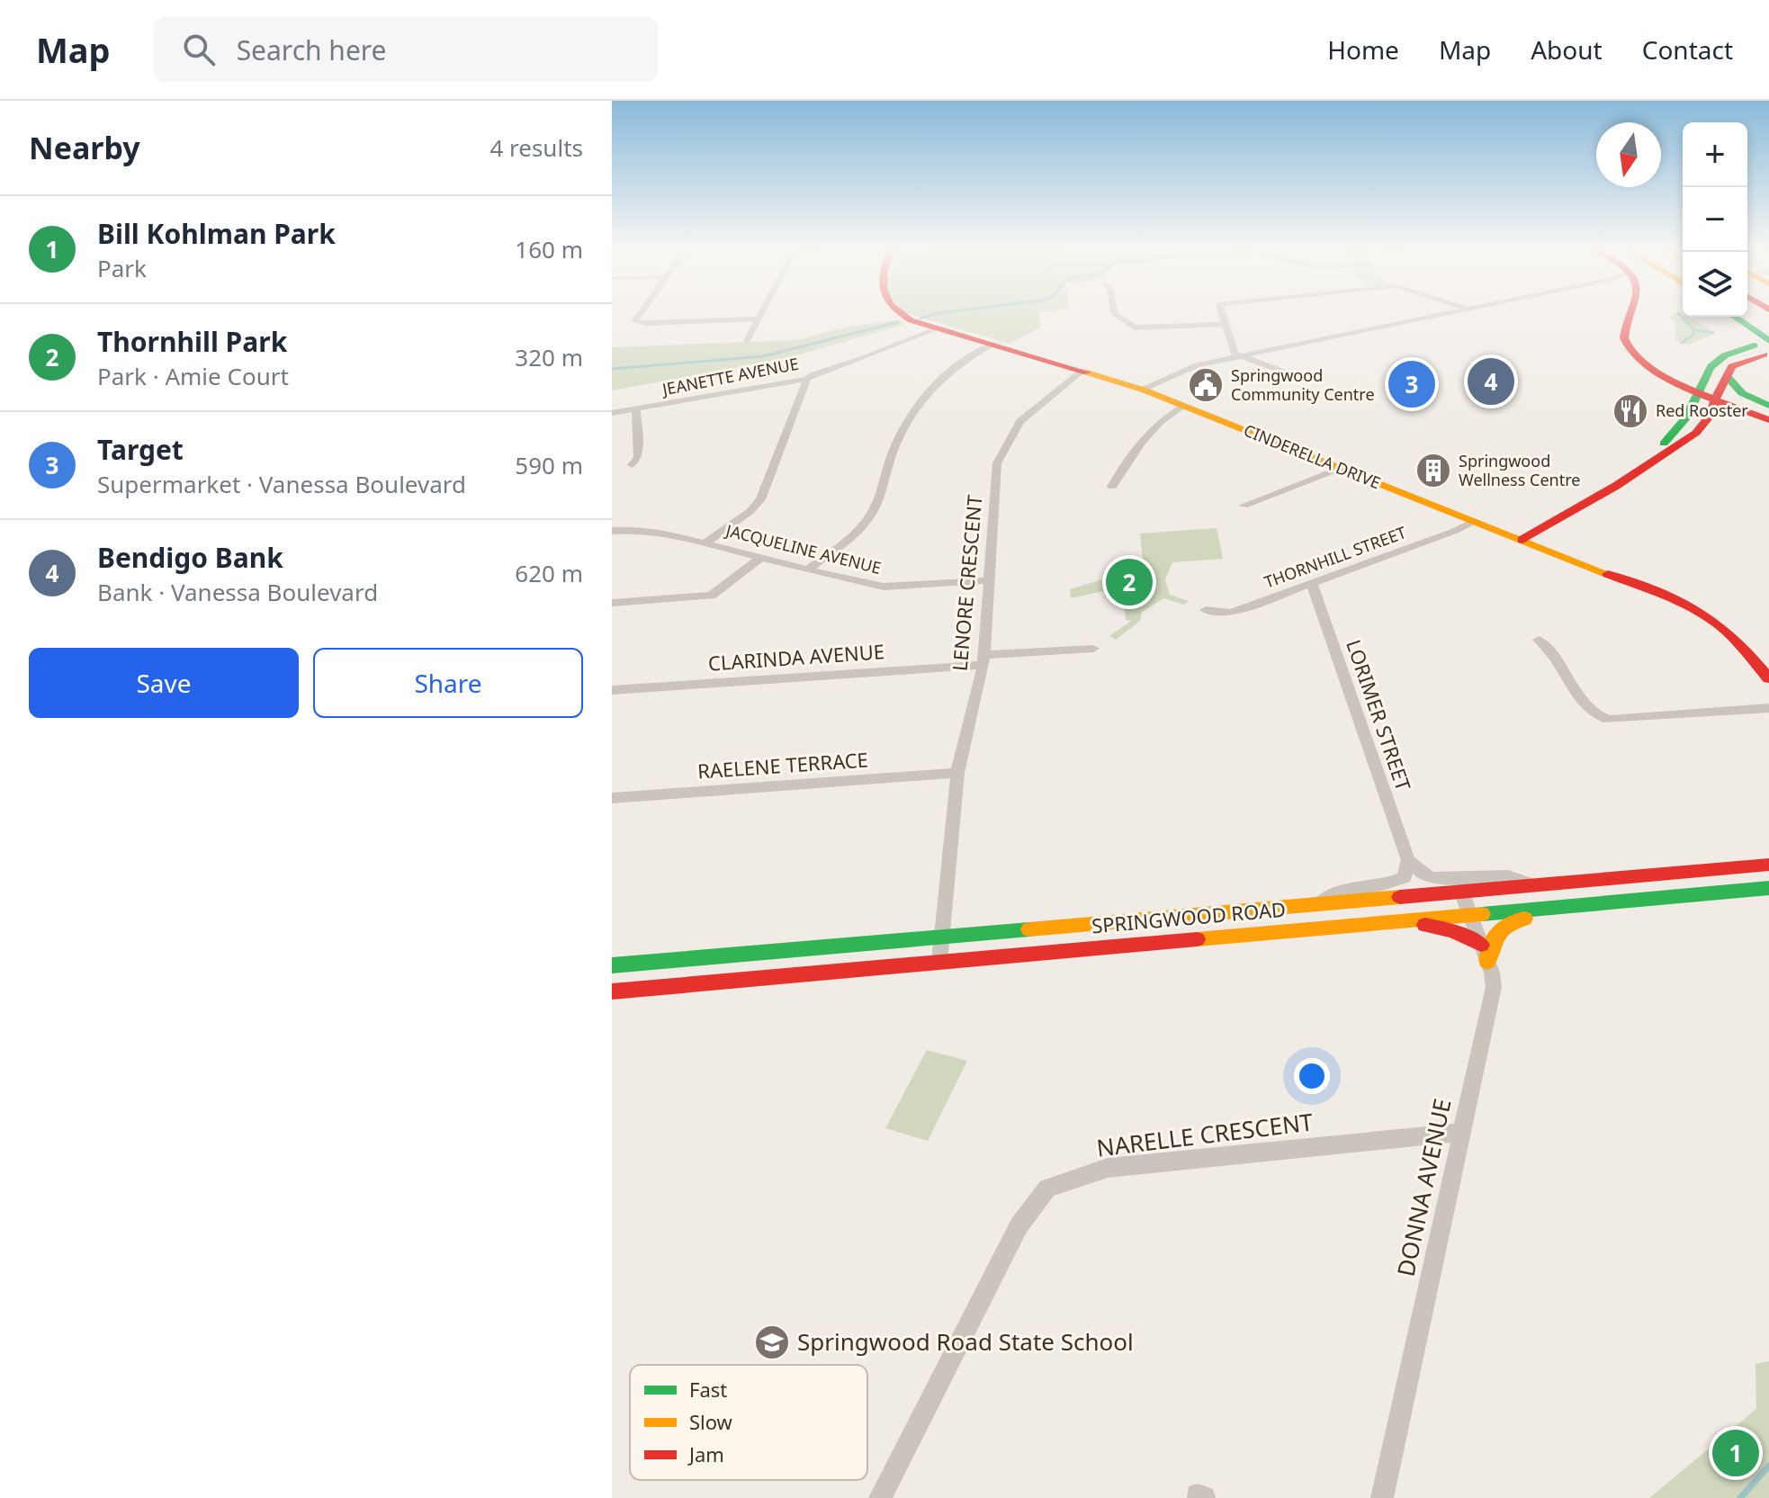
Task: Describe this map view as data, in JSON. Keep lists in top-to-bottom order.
{
  "streets": {
    "main road": ["CINDERELLA DRIVE", "SPRINGWOOD ROAD"],
    "street": [
      "JEANETTE AVENUE",
      "JACQUELINE AVENUE",
      "THORNHILL STREET",
      "LENORE CRESCENT",
      "CLARINDA AVENUE",
      "LORIMER STREET",
      "RAELENE TERRACE",
      "NARELLE CRESCENT",
      "DONNA AVENUE"
    ]
  },
  "crossings": [
    ["JEANETTE AVENUE", "CINDERELLA DRIVE"],
    ["CINDERELLA DRIVE", "THORNHILL STREET"],
    ["CINDERELLA DRIVE", "LENORE CRESCENT"],
    ["JACQUELINE AVENUE", "LENORE CRESCENT"],
    ["THORNHILL STREET", "LORIMER STREET"],
    ["LENORE CRESCENT", "CLARINDA AVENUE"],
    ["LENORE CRESCENT", "RAELENE TERRACE"],
    ["LENORE CRESCENT", "SPRINGWOOD ROAD"],
    ["SPRINGWOOD ROAD", "DONNA AVENUE"],
    ["NARELLE CRESCENT", "DONNA AVENUE"]
  ],
  "places": {
    "public building": ["Springwood Community Centre"],
    "restaurant": ["Red Rooster"],
    "building": ["Springwood Wellness Centre"],
    "school or university": ["Springwood Road State School"]
  },
  "legend": ["Fast", "Slow", "Jam"],
  "north": "bottom",
  "page": {
    "header": "Map",
    "search": "Search here",
    "nav": [
      "Home",
      "Map",
      "About",
      "Contact"
    ],
    "heading": ["Nearby", "4 results"],
    "map_buttons": ["+", "−"],
    "list": [
      {
        "mark": "1",
        "name": "Bill Kohlman Park",
        "note": "Park",
        "value": "160 m"
      },
      {
        "mark": "2",
        "name": "Thornhill Park",
        "note": "Park · Amie Court",
        "value": "320 m"
      },
      {
        "mark": "3",
        "name": "Target",
        "note": "Supermarket · Vanessa Boulevard",
        "value": "590 m"
      },
      {
        "mark": "4",
        "name": "Bendigo Bank",
        "note": "Bank · Vanessa Boulevard",
        "value": "620 m"
      }
    ],
    "pins": [
      "4",
      "3",
      "2",
      "1"
    ],
    "buttons": ["Save", "Share"]
  }
}
